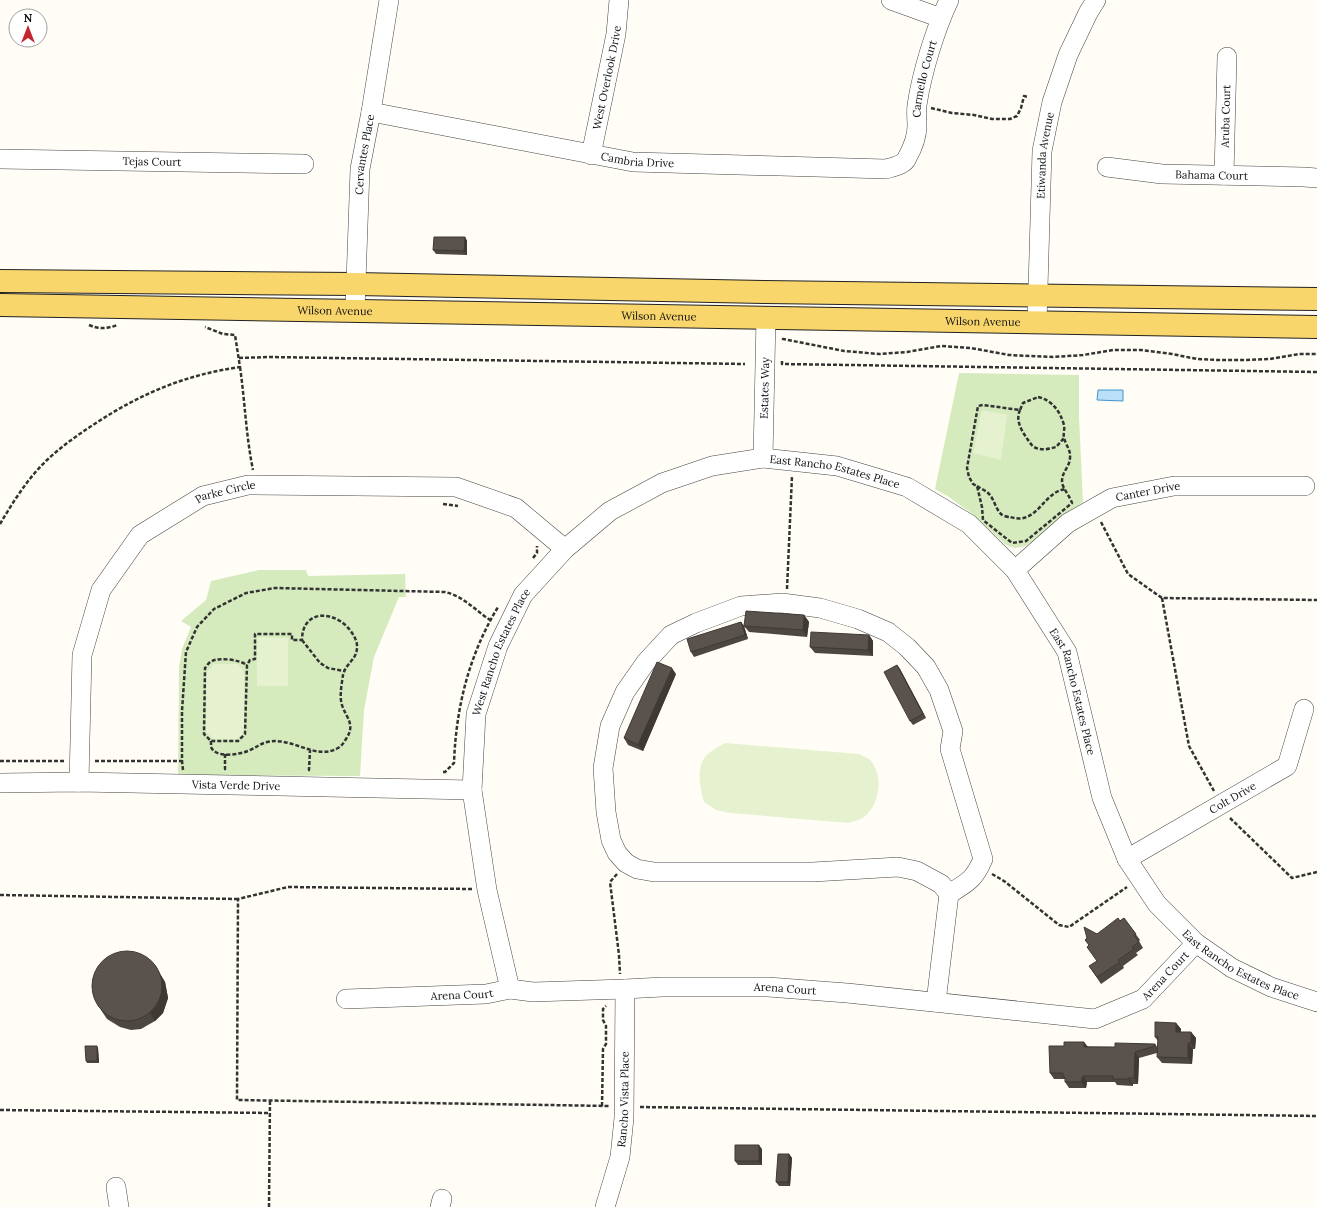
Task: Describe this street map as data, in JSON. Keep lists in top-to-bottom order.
{
  "streets": {
    "main road": ["Wilson Avenue"],
    "street": [
      "West Overlook Drive",
      "Carmello Court",
      "Aruba Court",
      "Cervantes Place",
      "Etiwanda Avenue",
      "Cambria Drive",
      "Tejas Court",
      "Bahama Court",
      "Estates Way",
      "East Rancho Estates Place",
      "Canter Drive",
      "Parke Circle",
      "West Rancho Estates Place",
      "Vista Verde Drive",
      "Colt Drive",
      "Arena Court",
      "Rancho Vista Place"
    ]
  },
  "crossings": [
    ["West Overlook Drive", "Cambria Drive"],
    ["Carmello Court", "Cambria Drive"],
    ["Aruba Court", "Bahama Court"],
    ["Cervantes Place", "Cambria Drive"],
    ["Cervantes Place", "Wilson Avenue"],
    ["Etiwanda Avenue", "Wilson Avenue"],
    ["Wilson Avenue", "Estates Way"],
    ["Estates Way", "East Rancho Estates Place"],
    ["Estates Way", "West Rancho Estates Place"],
    ["East Rancho Estates Place", "Canter Drive"],
    ["East Rancho Estates Place", "West Rancho Estates Place"],
    ["East Rancho Estates Place", "Colt Drive"],
    ["East Rancho Estates Place", "Arena Court"],
    ["Parke Circle", "West Rancho Estates Place"],
    ["Parke Circle", "Vista Verde Drive"],
    ["West Rancho Estates Place", "Vista Verde Drive"],
    ["West Rancho Estates Place", "Arena Court"],
    ["Arena Court", "Rancho Vista Place"]
  ],
  "north": "top"
}
